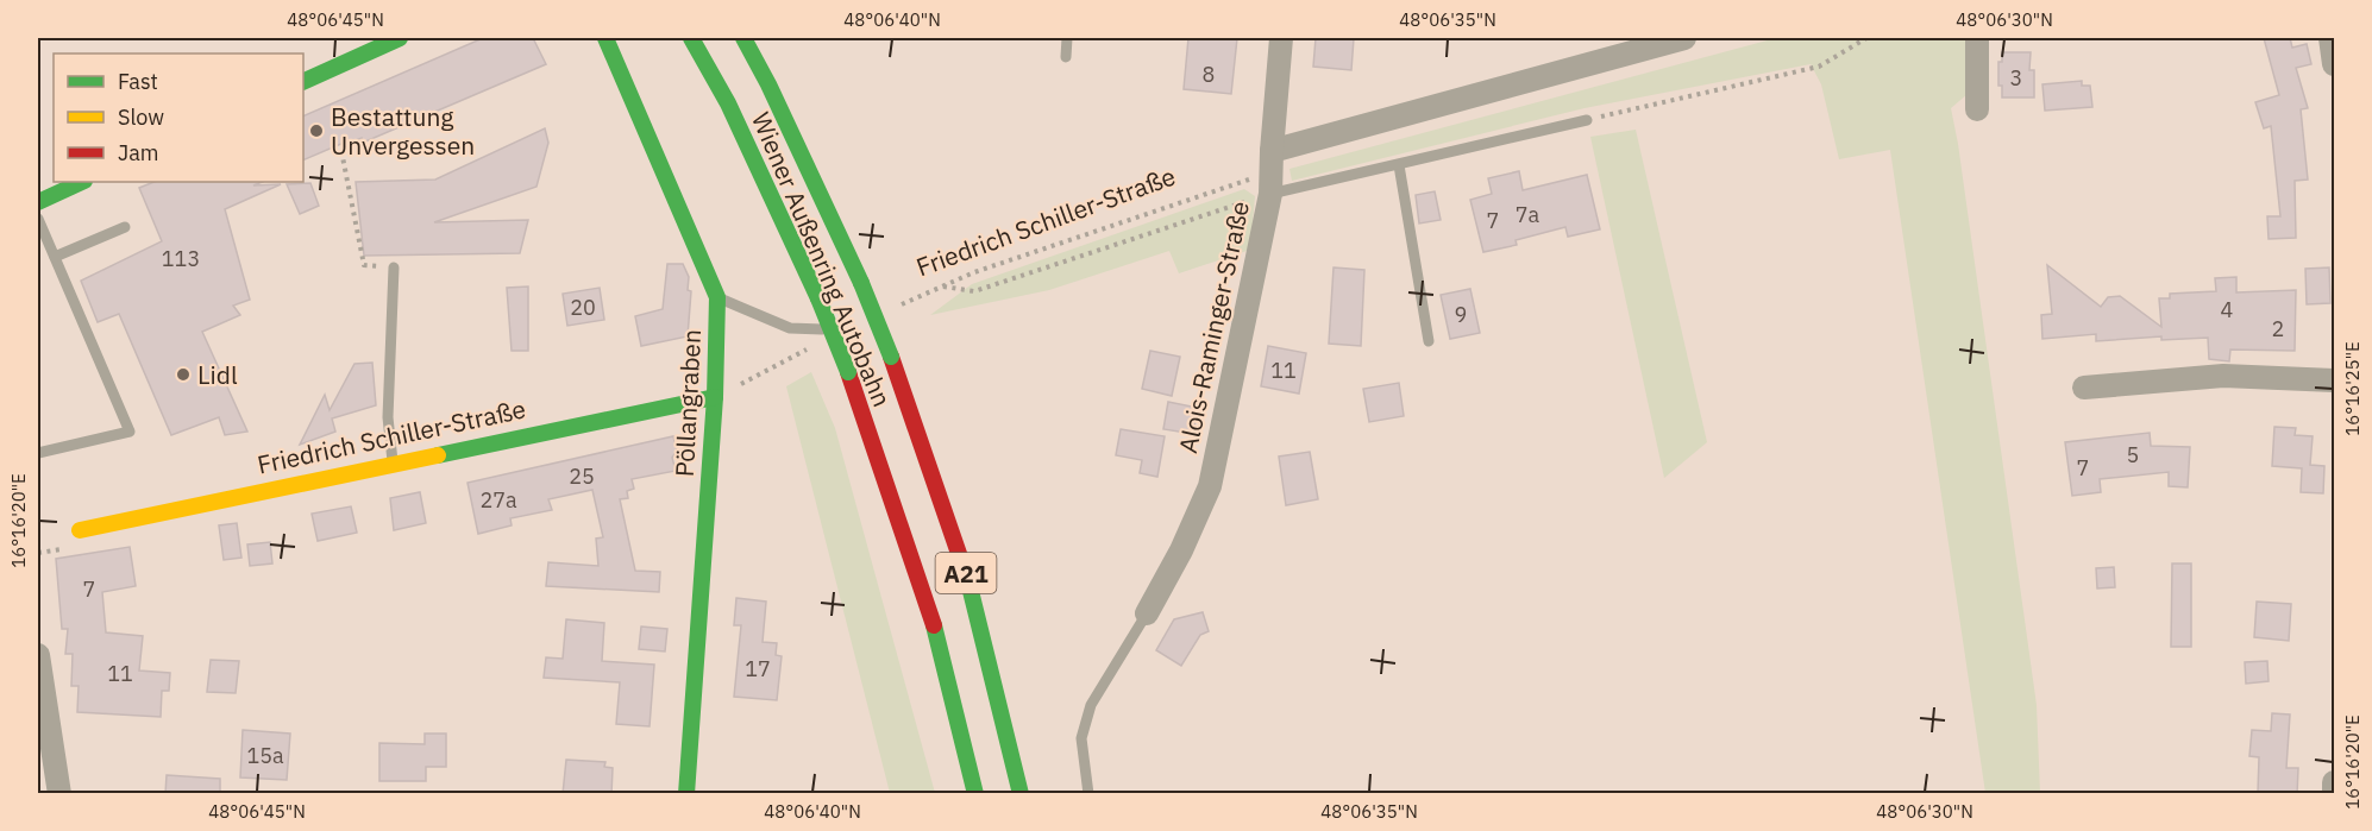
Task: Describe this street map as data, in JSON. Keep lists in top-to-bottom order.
{
  "streets": {
    "main road": [
      "Friedrich Schiller-Straße",
      "Wiener Außenring Autobahn",
      "Pöllangraben",
      "A21"
    ],
    "street": ["Alois-Raminger-Straße"]
  },
  "crossings": [
    ["Friedrich Schiller-Straße", "Alois-Raminger-Straße"],
    ["Friedrich Schiller-Straße", "Pöllangraben"]
  ],
  "places": ["Bestattung Unvergessen", "Lidl"],
  "house_numbers": [
    "8",
    "3",
    "7a",
    "7",
    "113",
    "20",
    "4",
    "9",
    "2",
    "11",
    "5",
    "7",
    "25",
    "27a",
    "7",
    "17",
    "11",
    "15a"
  ],
  "legend": ["Fast", "Slow", "Jam"],
  "coordinates": [
    "48°06'45\"N",
    "48°06'40\"N",
    "48°06'35\"N",
    "48°06'30\"N",
    "16°16'25\"E",
    "16°16'20\"E"
  ]
}
